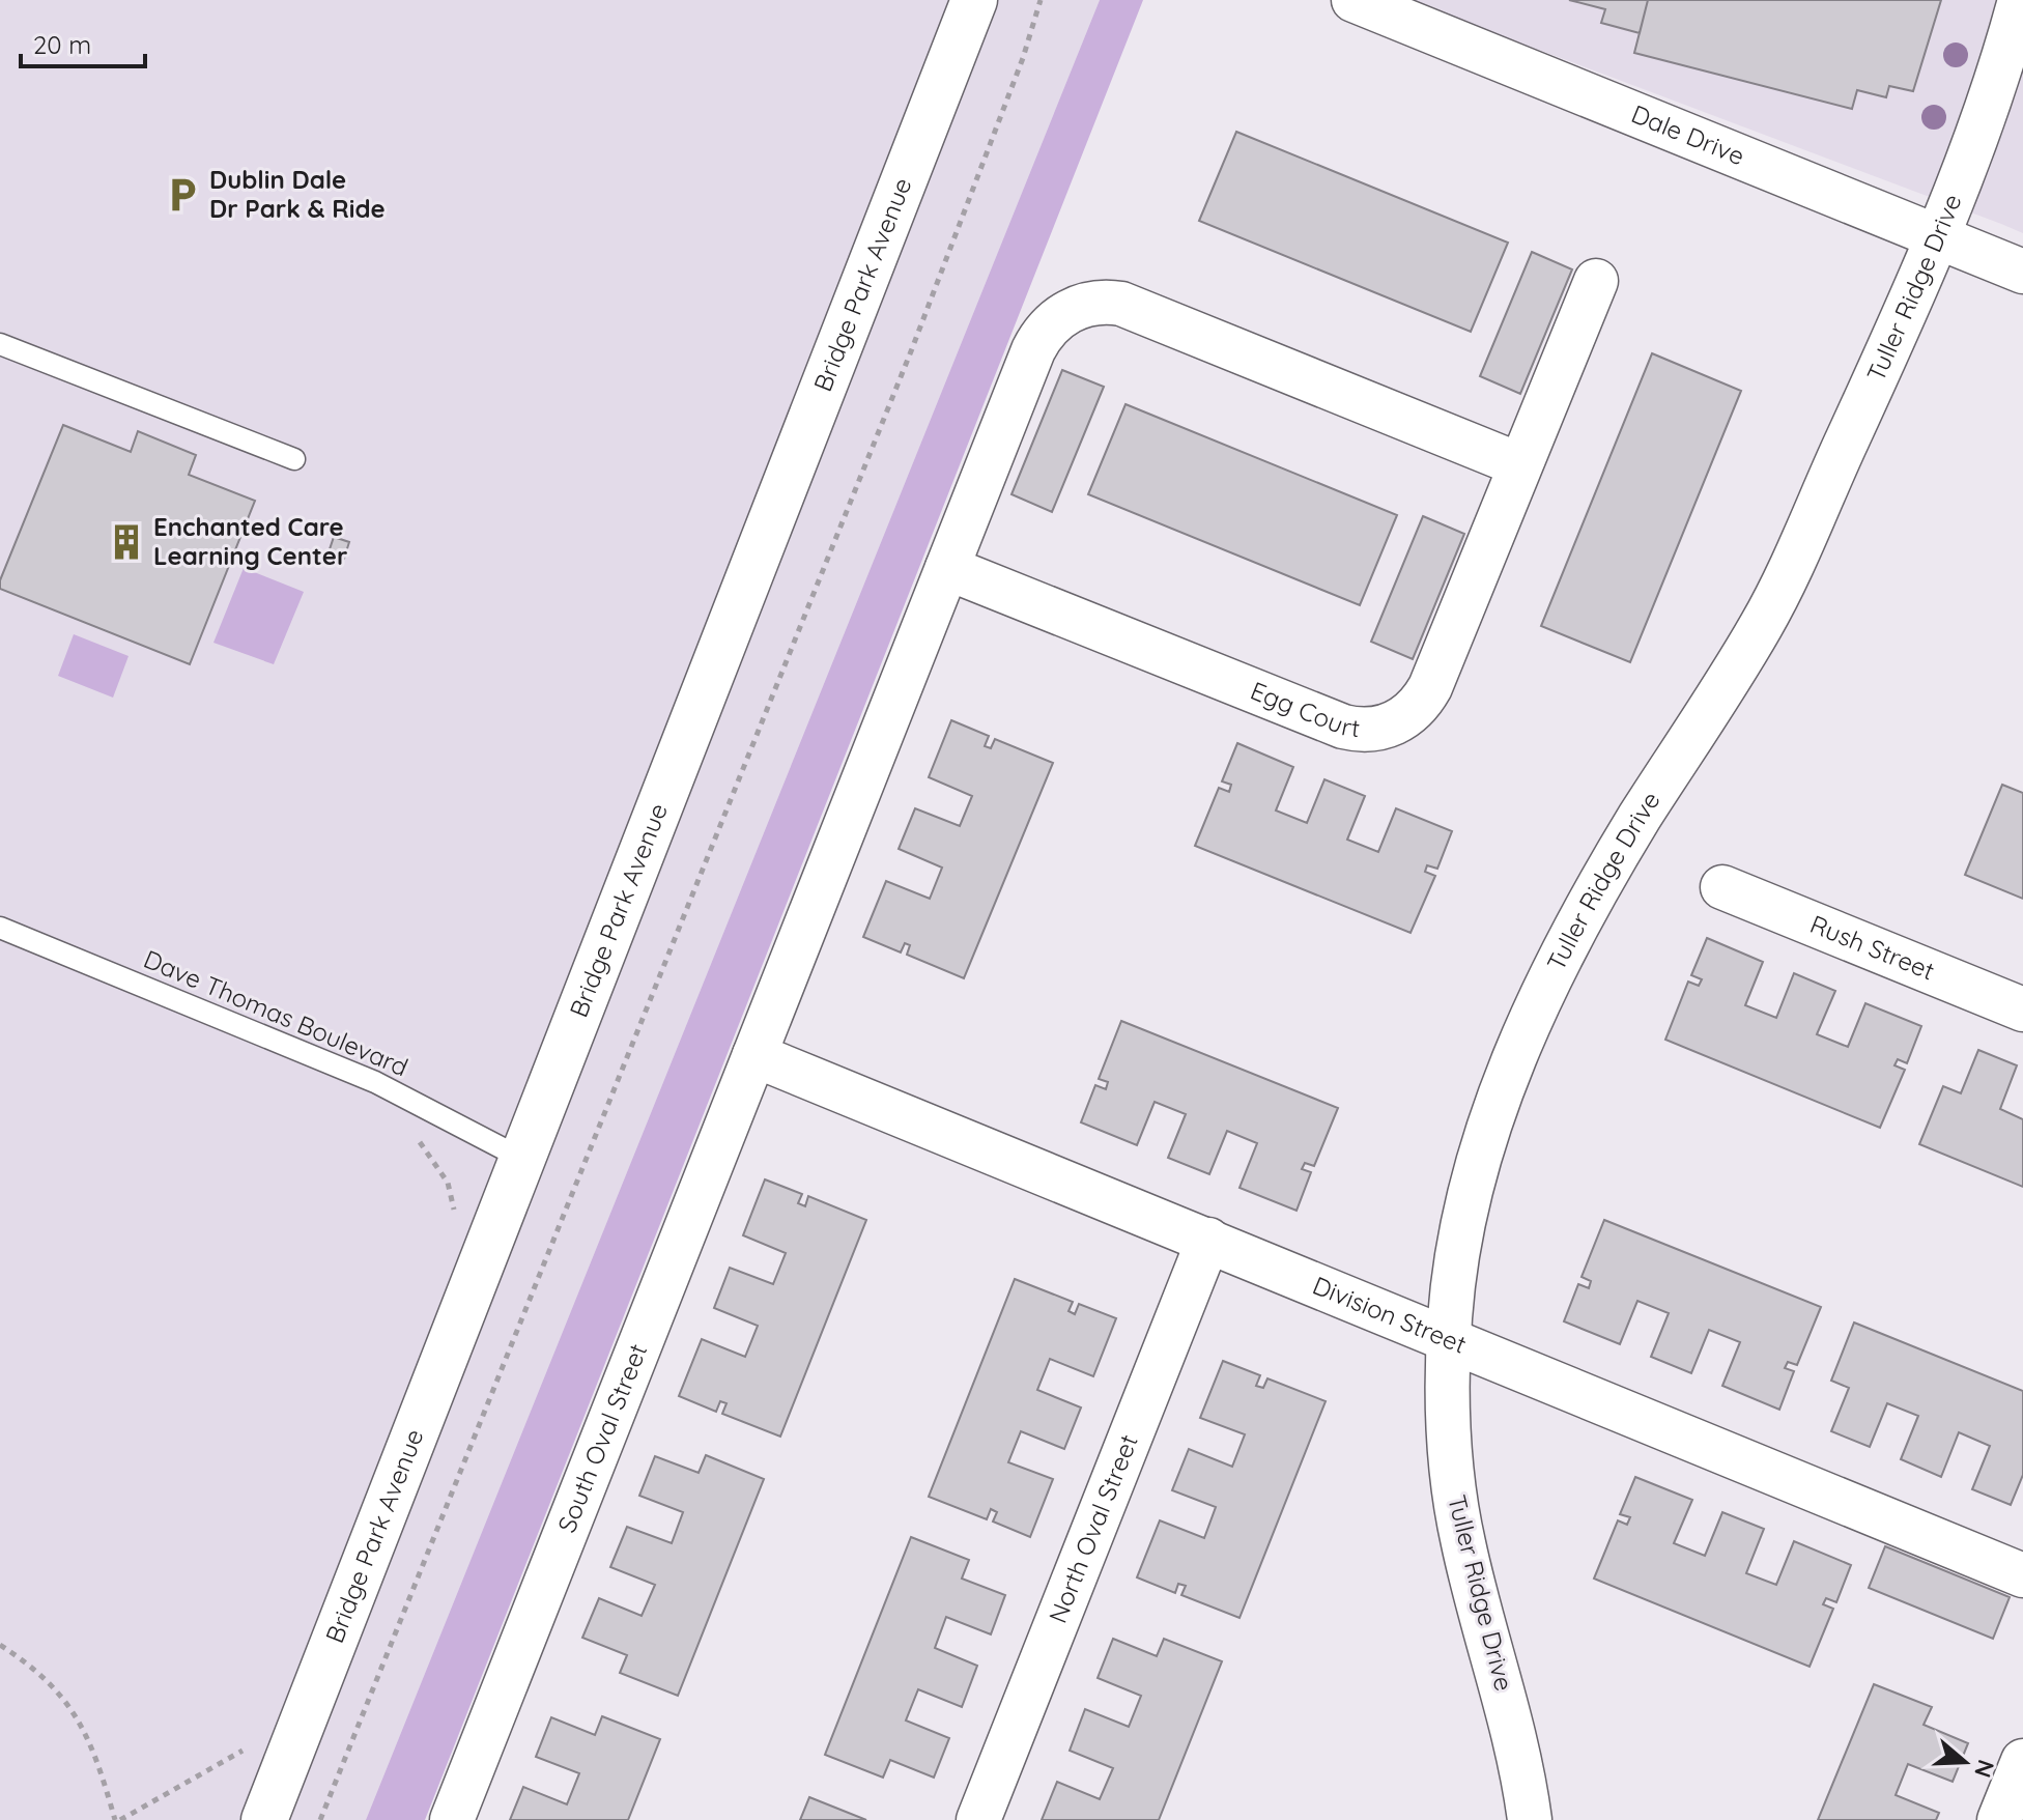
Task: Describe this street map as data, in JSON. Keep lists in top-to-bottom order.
{
  "streets": {
    "street": [
      "Dale Drive",
      "Bridge Park Avenue",
      "Tuller Ridge Drive",
      "Egg Court",
      "Rush Street",
      "Division Street",
      "South Oval Street",
      "North Oval Street"
    ],
    "lane": ["Dave Thomas Boulevard"]
  },
  "crossings": [
    ["Dale Drive", "Tuller Ridge Drive"],
    ["Bridge Park Avenue", "Dave Thomas Boulevard"],
    ["Tuller Ridge Drive", "Division Street"],
    ["Division Street", "South Oval Street"],
    ["Division Street", "North Oval Street"]
  ],
  "places": {
    "parking": ["Dublin Dale Dr Park & Ride"],
    "building": ["Enchanted Care Learning Center"]
  },
  "scale_bar": "20 m",
  "north": "right"
}
